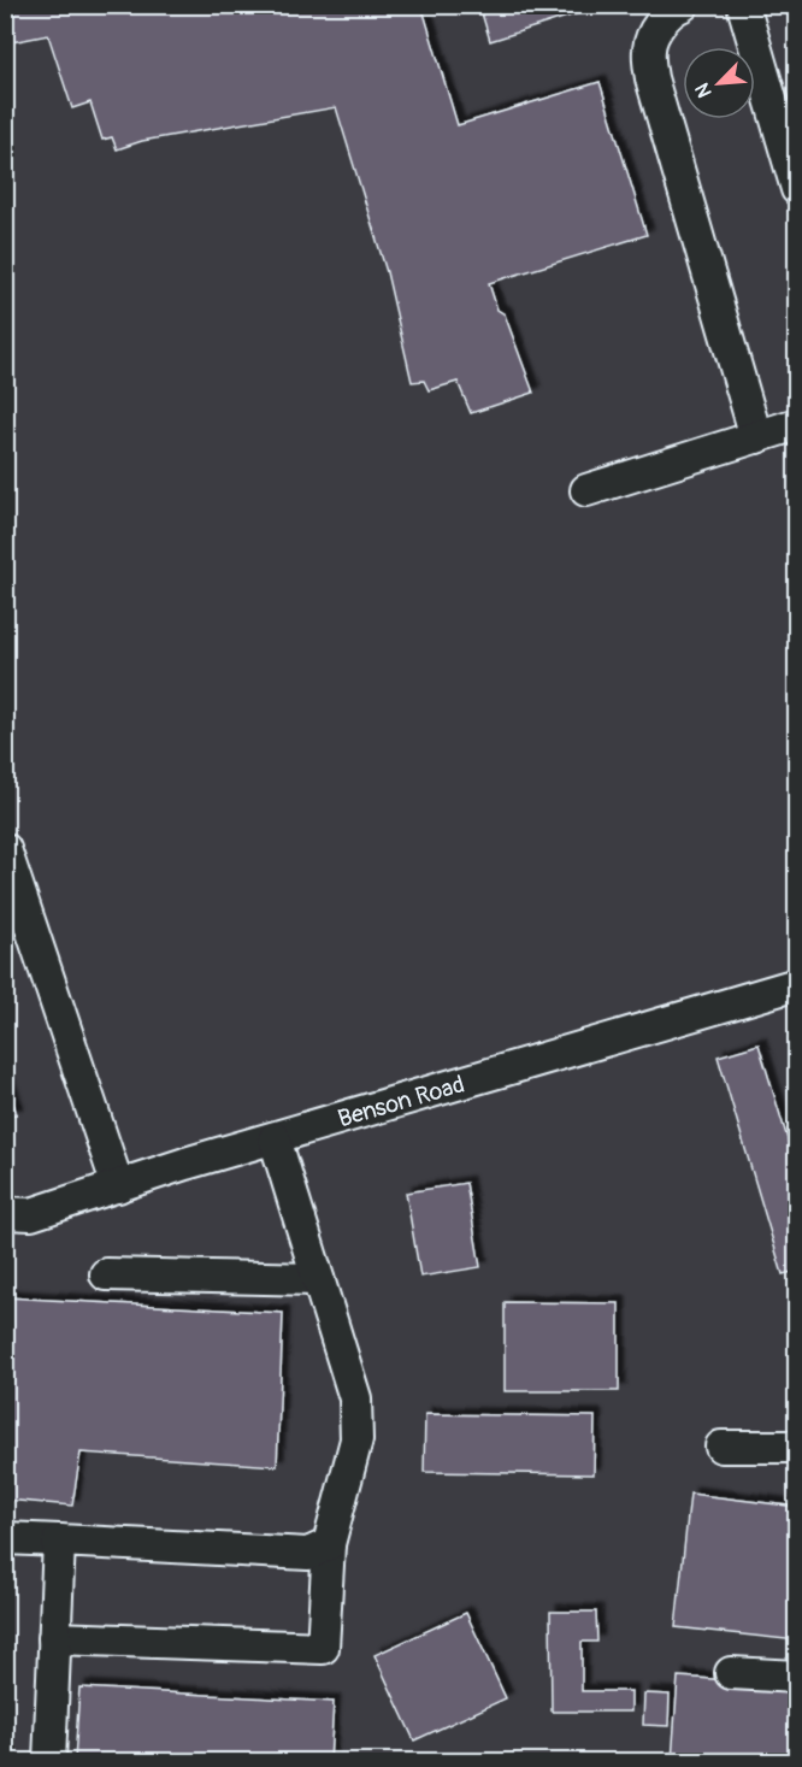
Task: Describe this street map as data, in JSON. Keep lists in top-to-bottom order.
{
  "streets": {
    "street": ["Benson Road"]
  },
  "north": "bottom left"
}
